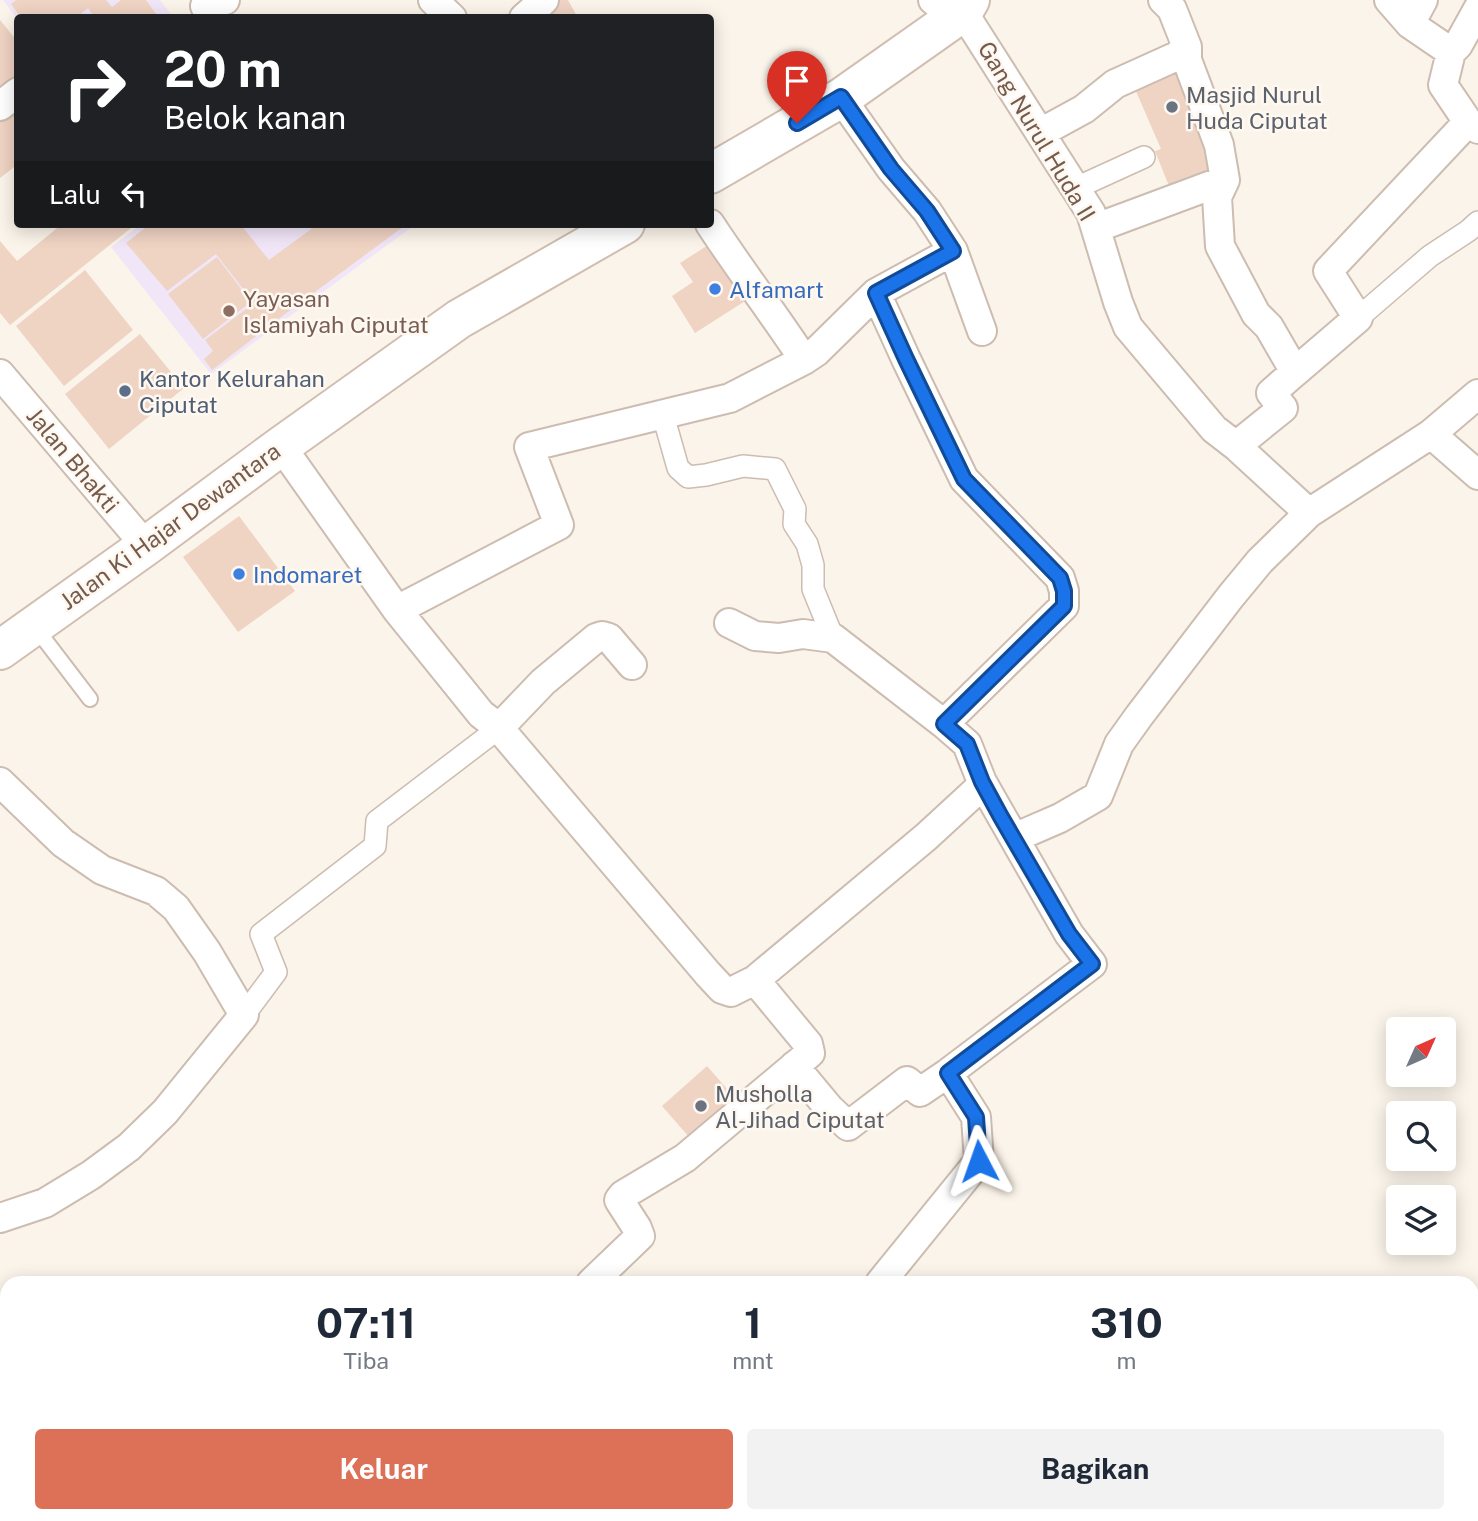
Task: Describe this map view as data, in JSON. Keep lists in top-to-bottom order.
{
  "streets": {
    "main road": ["Jalan Ki Hajar Dewantara"],
    "street": ["Gang Nurul Huda II", "Jalan Bhakti"]
  },
  "crossings": [
    ["Jalan Bhakti", "Jalan Ki Hajar Dewantara"]
  ],
  "places": [
    "Masjid Nurul Huda Ciputat",
    "Alfamart",
    "Yayasan Islamiyah Ciputat",
    "Kantor Kelurahan Ciputat",
    "Indomaret",
    "Musholla Al-Jihad Ciputat"
  ],
  "north": "top right",
  "page": {
    "turn": ["20 m", "Belok kanan"],
    "then": "Lalu",
    "eta": [
      "07:11",
      "Tiba",
      "1",
      "mnt",
      "310",
      "m"
    ],
    "buttons": ["Keluar", "Bagikan"]
  }
}
